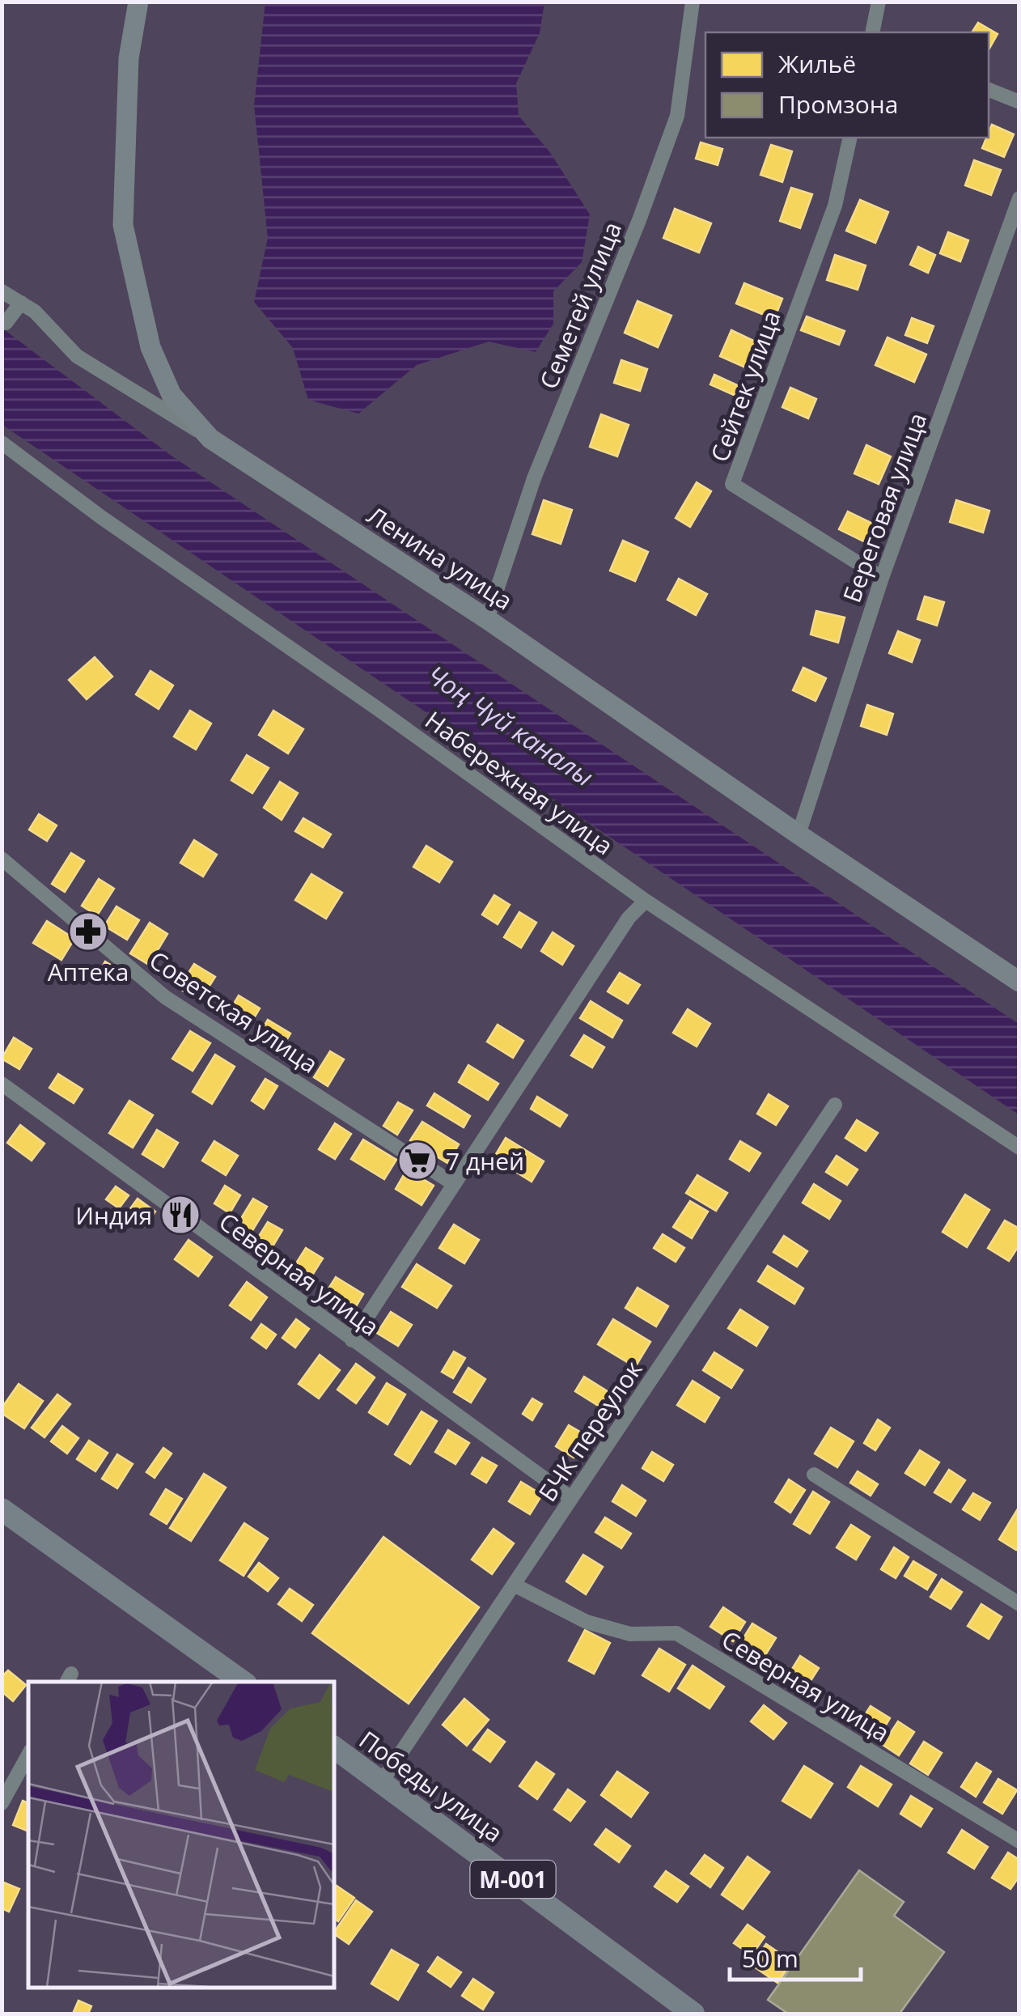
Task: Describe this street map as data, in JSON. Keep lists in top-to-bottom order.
{
  "streets": {
    "main road": ["Победы улица", "М-001"],
    "street": [
      "Семетей улица",
      "Сейтек улица",
      "Береговая улица",
      "Ленина улица",
      "Набережная улица",
      "Советская улица",
      "Северная улица",
      "БЧК переулок"
    ]
  },
  "crossings": [
    ["Семетей улица", "Ленина улица"],
    ["Сейтек улица", "Береговая улица"],
    ["Береговая улица", "Ленина улица"],
    ["Северная улица", "БЧК переулок"],
    ["БЧК переулок", "Победы улица"]
  ],
  "water": ["Чоң Чүй каналы"],
  "places": {
    "pharmacy": ["Аптека"],
    "supermarket": ["7 дней"],
    "restaurant": ["Индия"]
  },
  "legend": ["Жильё", "Промзона"],
  "scale_bar": "50 m"
}
